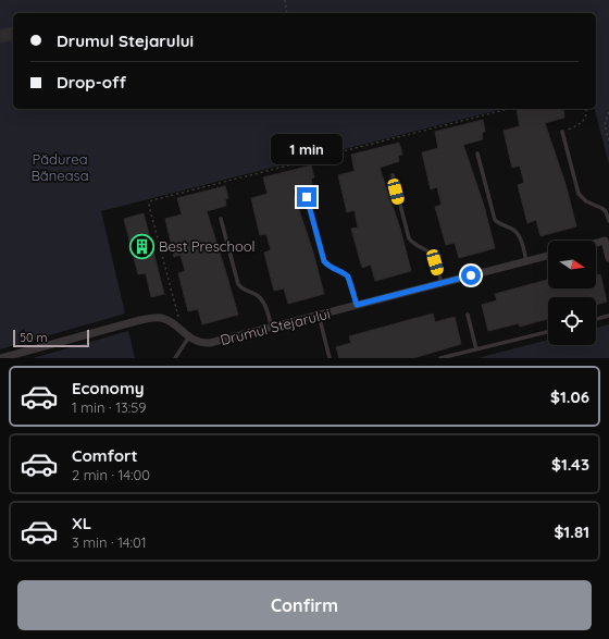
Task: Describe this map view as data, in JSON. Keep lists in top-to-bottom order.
{
  "streets": {
    "street": ["Drumul Stejarului"]
  },
  "parks": ["Pădurea Băneasa"],
  "places": {
    "building": ["Best Preschool"]
  },
  "scale_bar": "50 m",
  "north": "right",
  "page": {
    "banner": ["Drumul Stejarului", "Drop-off"],
    "bubble": "1 min",
    "scale": "50 m",
    "list": [
      {
        "name": "Economy",
        "note": "1 min · 13:59",
        "value": "$1.06"
      },
      {
        "name": "Comfort",
        "note": "2 min · 14:00",
        "value": "$1.43"
      },
      {
        "name": "XL",
        "note": "3 min · 14:01",
        "value": "$1.81"
      }
    ],
    "buttons": "Confirm"
  }
}
